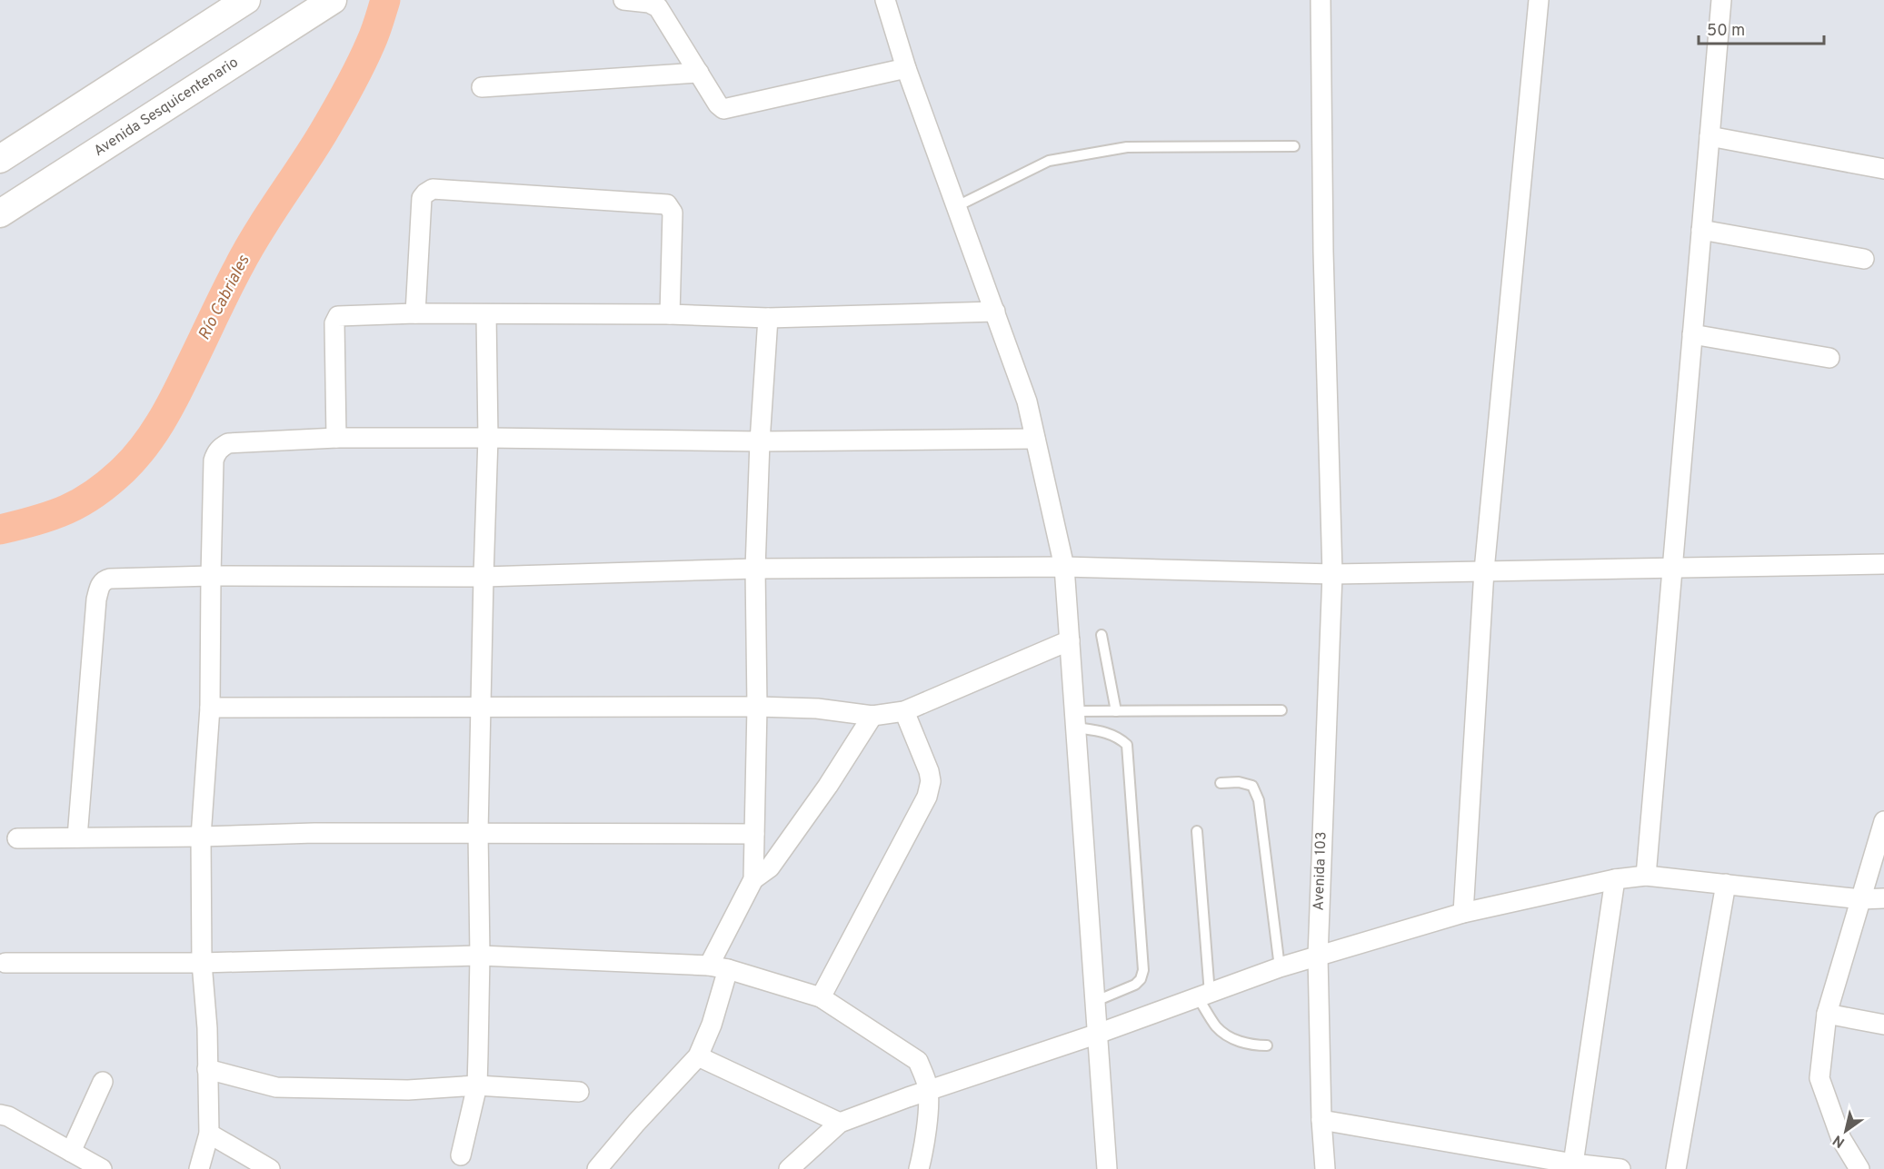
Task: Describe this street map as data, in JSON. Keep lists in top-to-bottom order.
{
  "streets": {
    "main road": ["Avenida Sesquicentenario"],
    "street": ["Avenida 103"]
  },
  "water": ["Río Cabriales"],
  "scale_bar": "50 m",
  "north": "bottom left"
}
